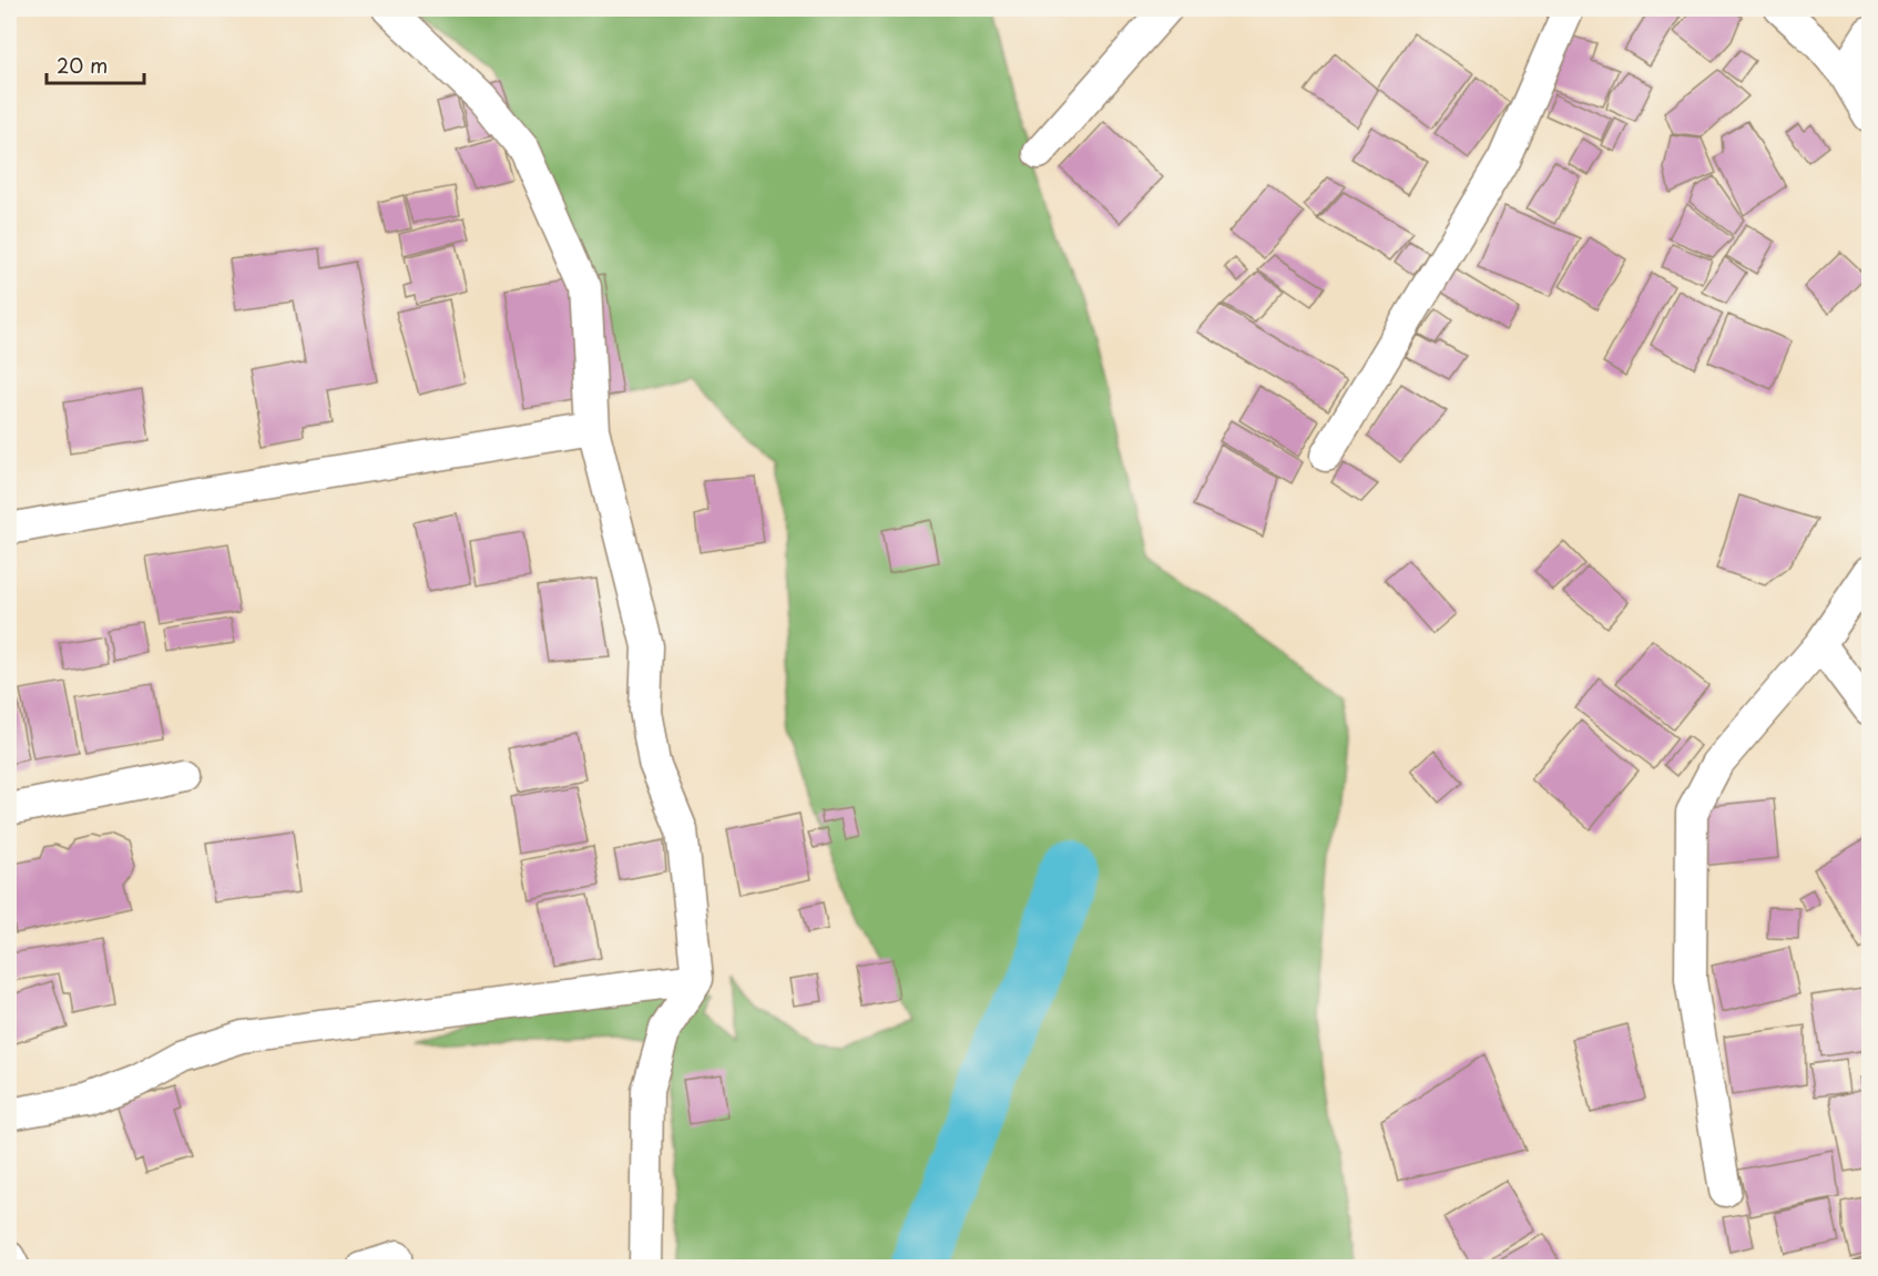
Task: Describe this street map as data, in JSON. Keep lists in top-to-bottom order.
{
  "scale_bar": "20 m"
}
